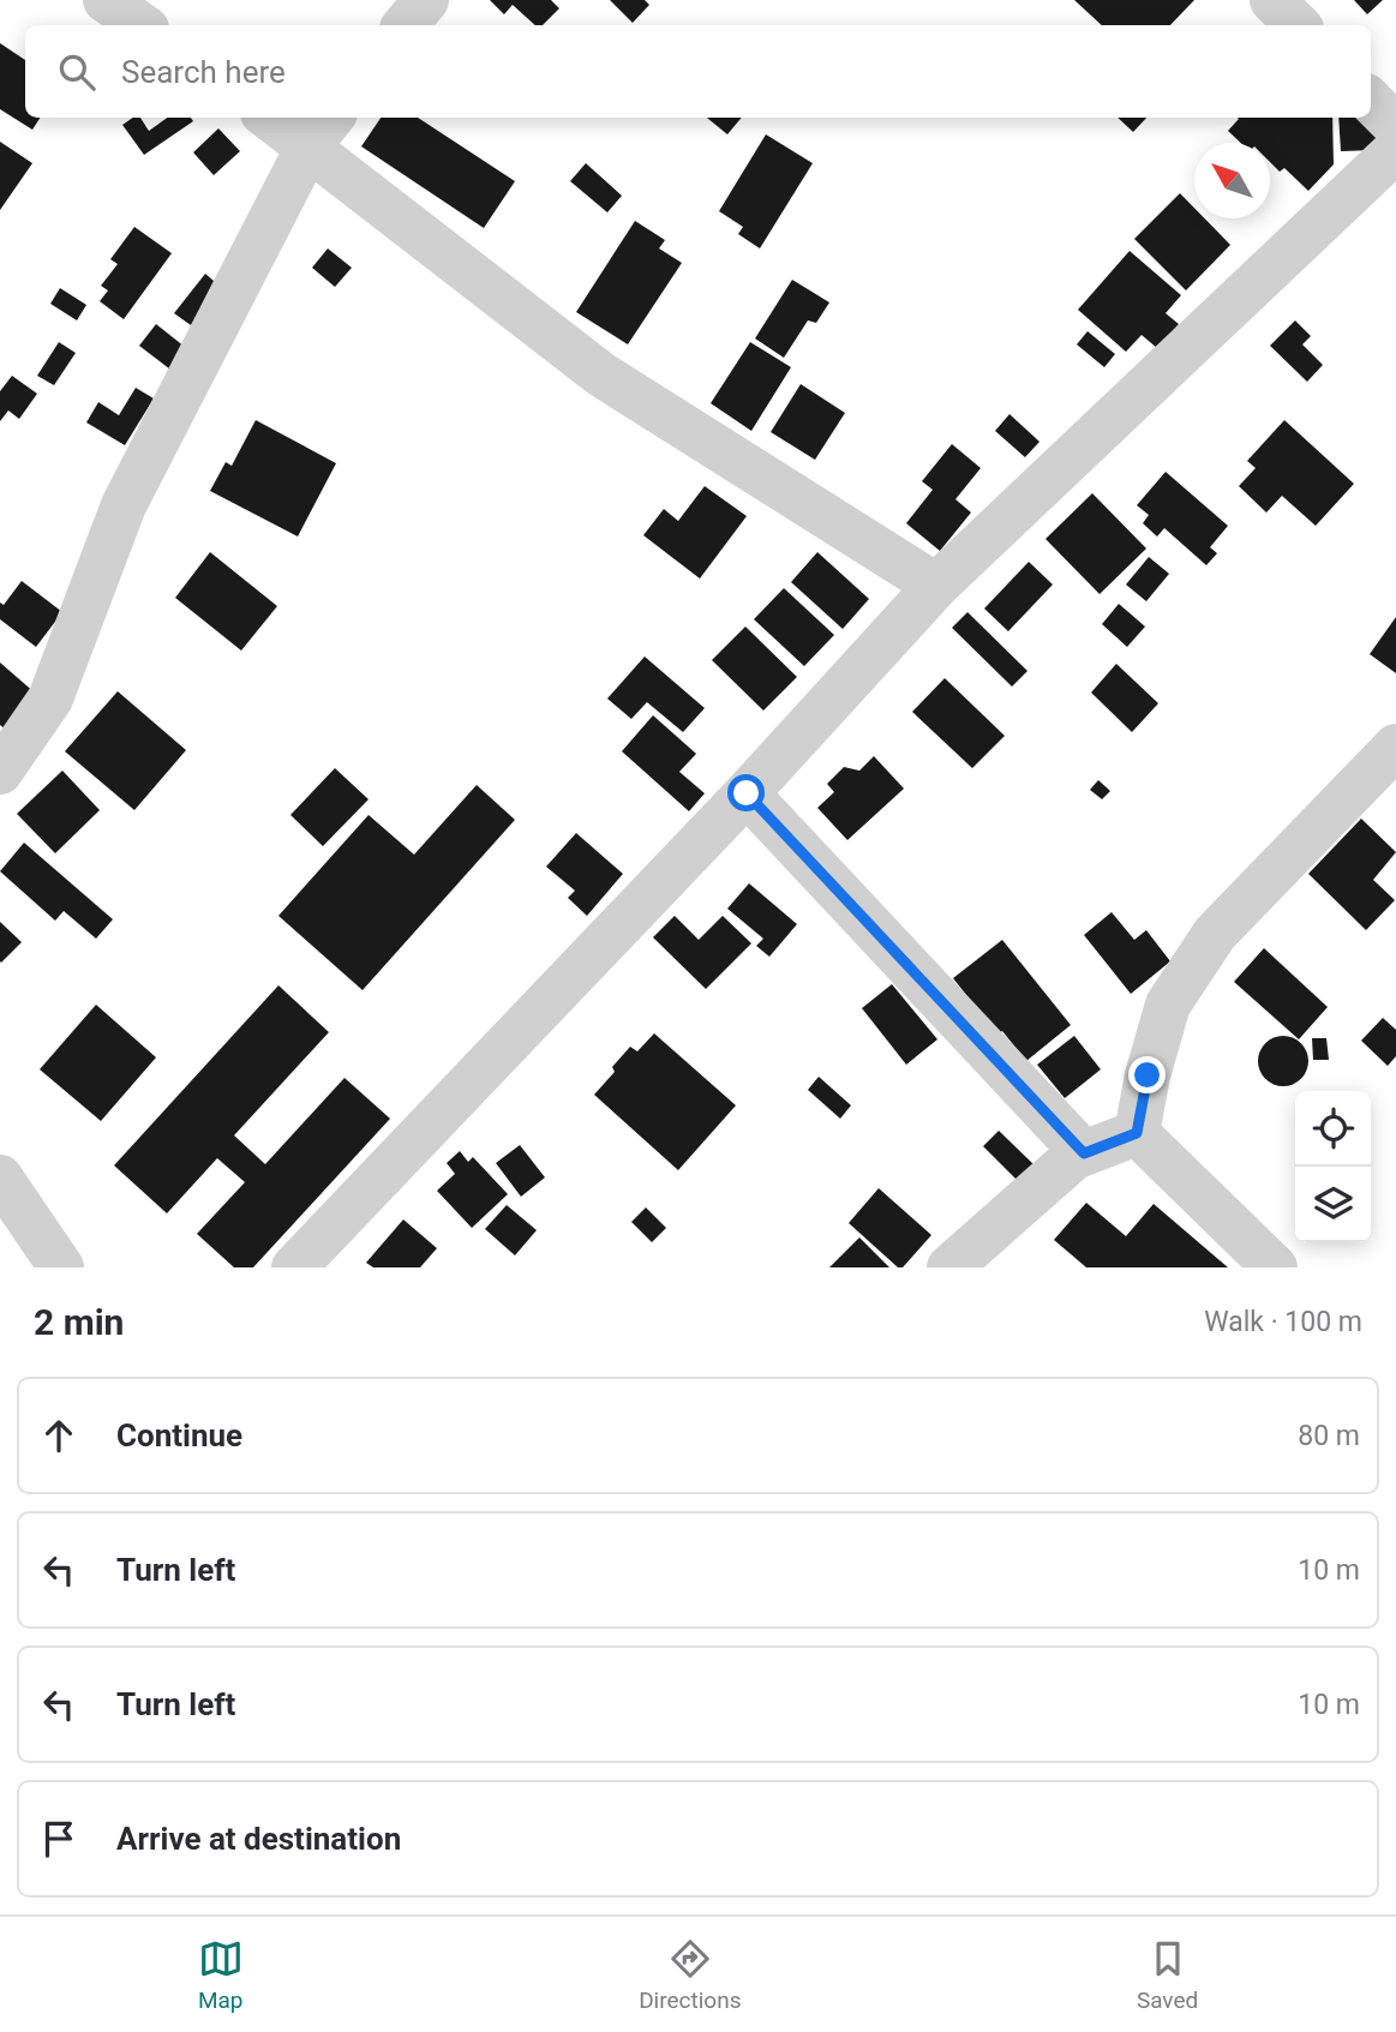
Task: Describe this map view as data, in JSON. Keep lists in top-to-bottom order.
{
  "north": "top left",
  "page": {
    "search": "Search here",
    "heading": ["2 min", "Walk · 100 m"],
    "list": [
      ["Continue", "80 m"],
      ["Turn left", "10 m"],
      ["Turn left", "10 m"],
      "Arrive at destination"
    ],
    "nav": ["Map", "Directions", "Saved"]
  }
}
